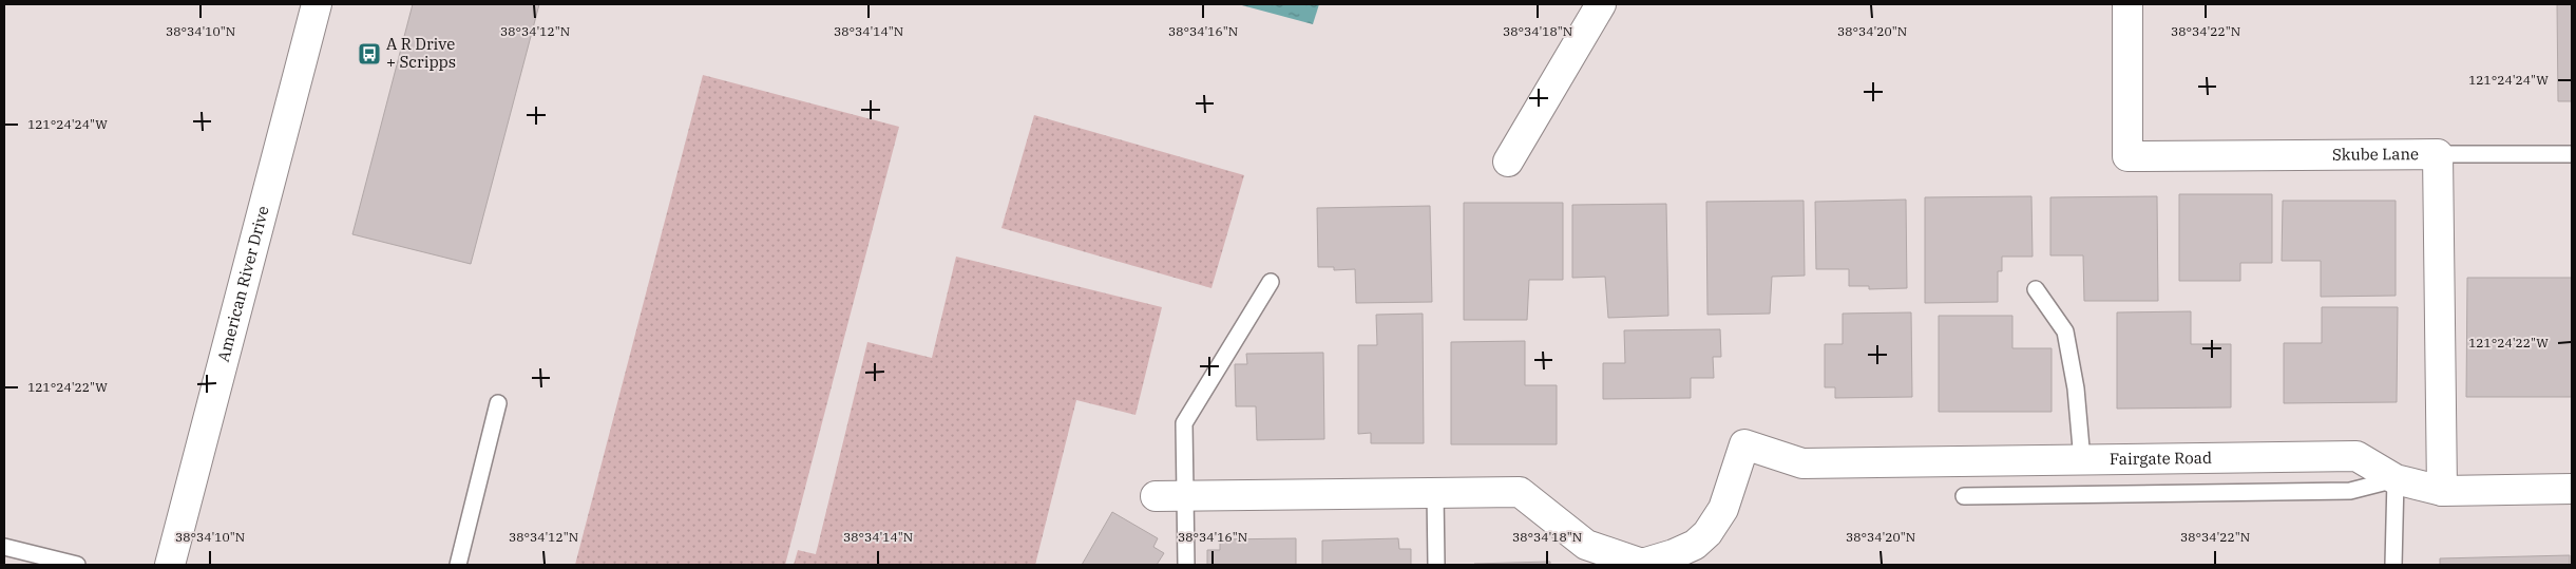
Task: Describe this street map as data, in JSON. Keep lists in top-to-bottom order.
{
  "streets": {
    "street": ["Skube Lane", "American River Drive", "Fairgate Road"]
  },
  "crossings": [
    ["Skube Lane", "Fairgate Road"]
  ],
  "places": {
    "bus stop": ["A R Drive + Scripps"]
  },
  "coordinates": [
    "38°34'10\"N",
    "38°34'12\"N",
    "38°34'14\"N",
    "38°34'16\"N",
    "38°34'18\"N",
    "38°34'20\"N",
    "38°34'22\"N",
    "121°24'24\"W",
    "121°24'22\"W"
  ]
}
